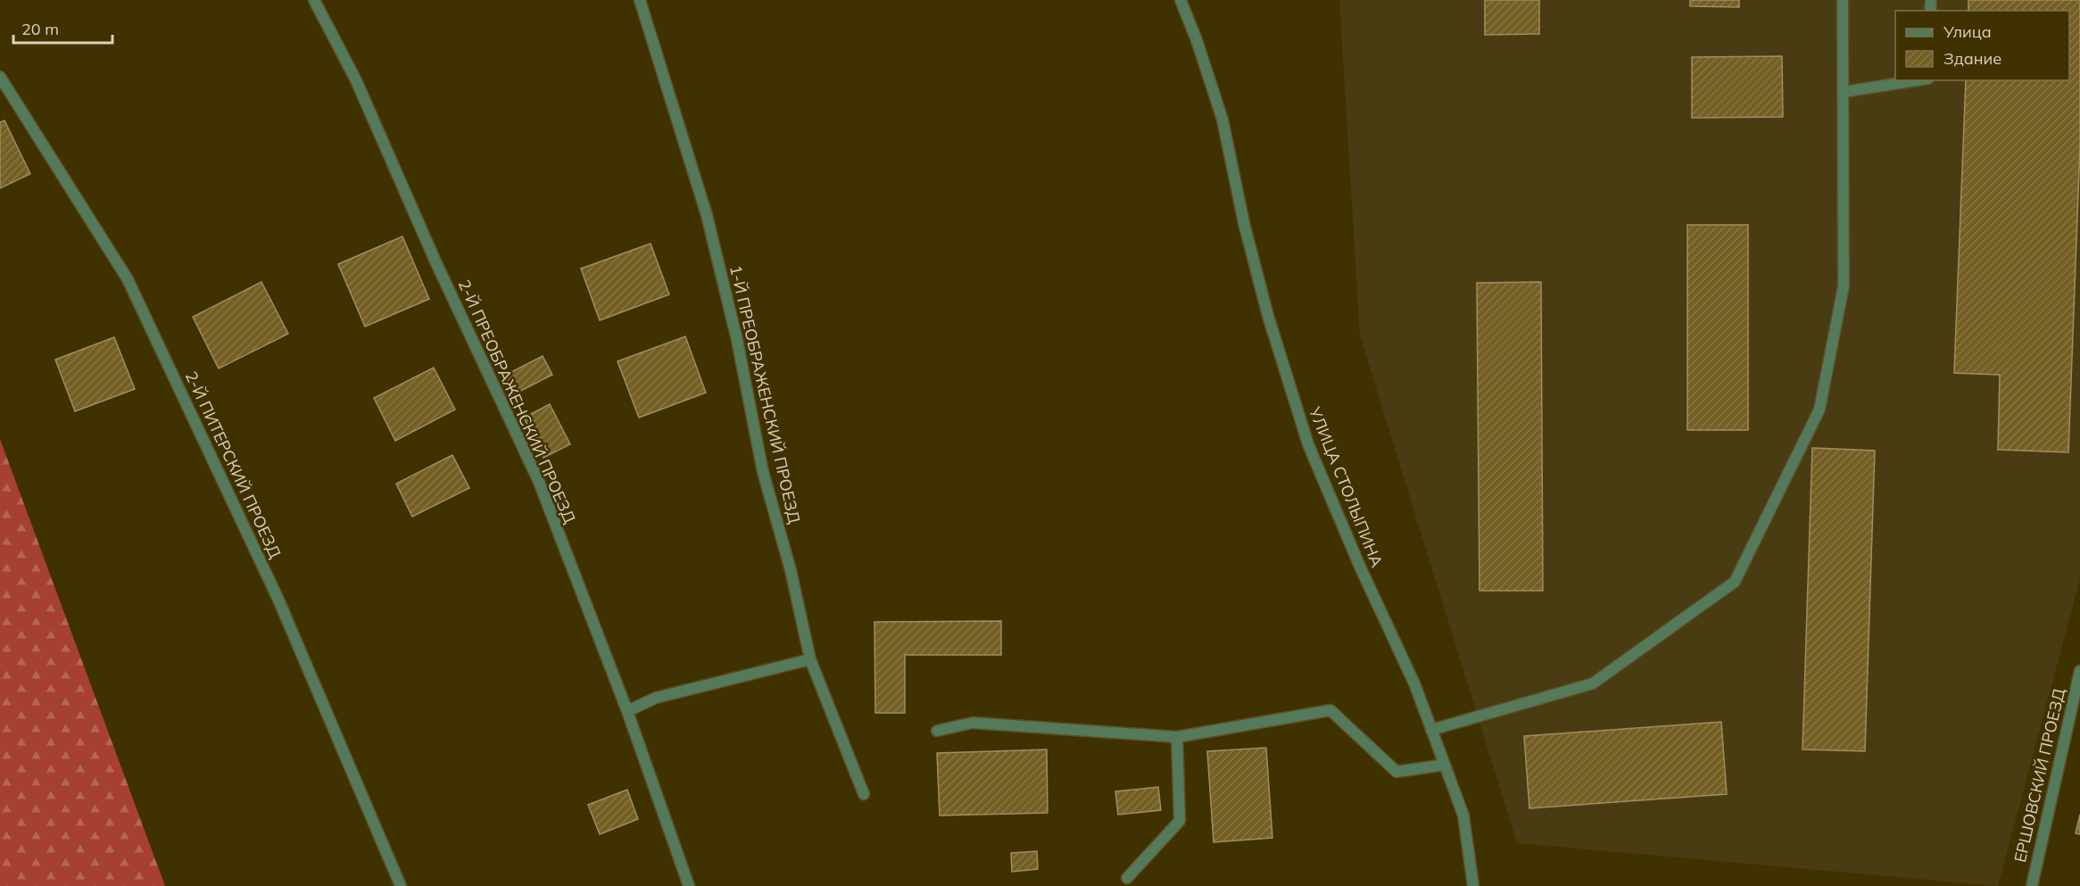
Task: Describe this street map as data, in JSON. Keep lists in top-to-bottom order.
{
  "streets": {
    "street": [
      "1-Й ПРЕОБРАЖЕНСКИЙ ПРОЕЗД",
      "2-Й ПРЕОБРАЖЕНСКИЙ ПРОЕЗД",
      "2-Й ПИТЕРСКИЙ ПРОЕЗД",
      "УЛИЦА СТОЛЫПИНА",
      "ЕРШОВСКИЙ ПРОЕЗД"
    ]
  },
  "legend": ["Улица", "Здание"],
  "scale_bar": "20 m"
}
